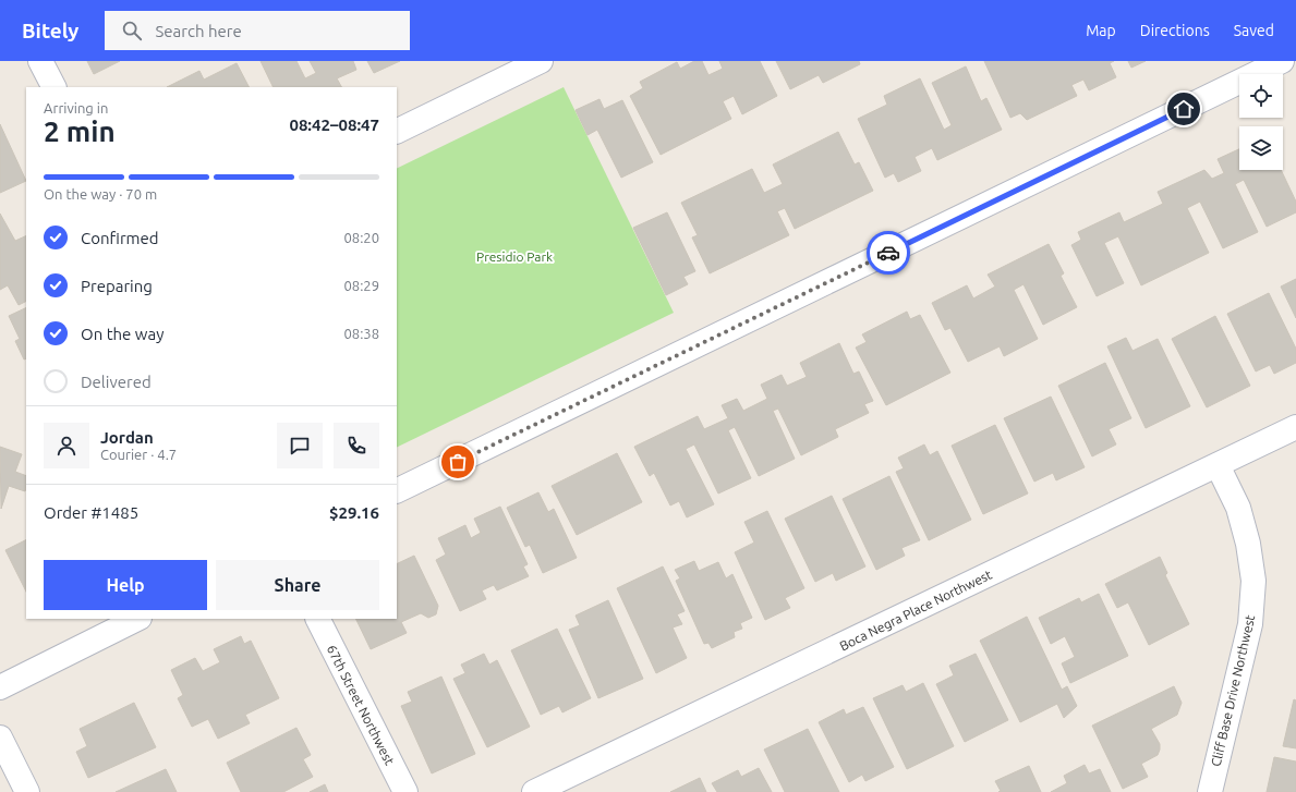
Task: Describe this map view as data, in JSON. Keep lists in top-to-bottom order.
{
  "streets": {
    "street": ["Boca Negra Place Northwest", "Cliff Base Drive Northwest", "67th Street Northwest"]
  },
  "crossings": [
    ["Boca Negra Place Northwest", "Cliff Base Drive Northwest"]
  ],
  "parks": ["Presidio Park"],
  "page": {
    "header": "Bitely",
    "search": "Search here",
    "nav": ["Map", "Directions", "Saved"],
    "heading": ["2 min", "Arriving in", "08:42–08:47"],
    "panel": [
      "Jordan",
      "Courier · 4.7",
      "Order #1485",
      "$29.16"
    ],
    "bar": "On the way · 70 m",
    "list": [
      ["Confirmed", "08:20"],
      ["Preparing", "08:29"],
      ["On the way", "08:38"],
      "Delivered"
    ],
    "buttons": ["Help", "Share"]
  }
}
